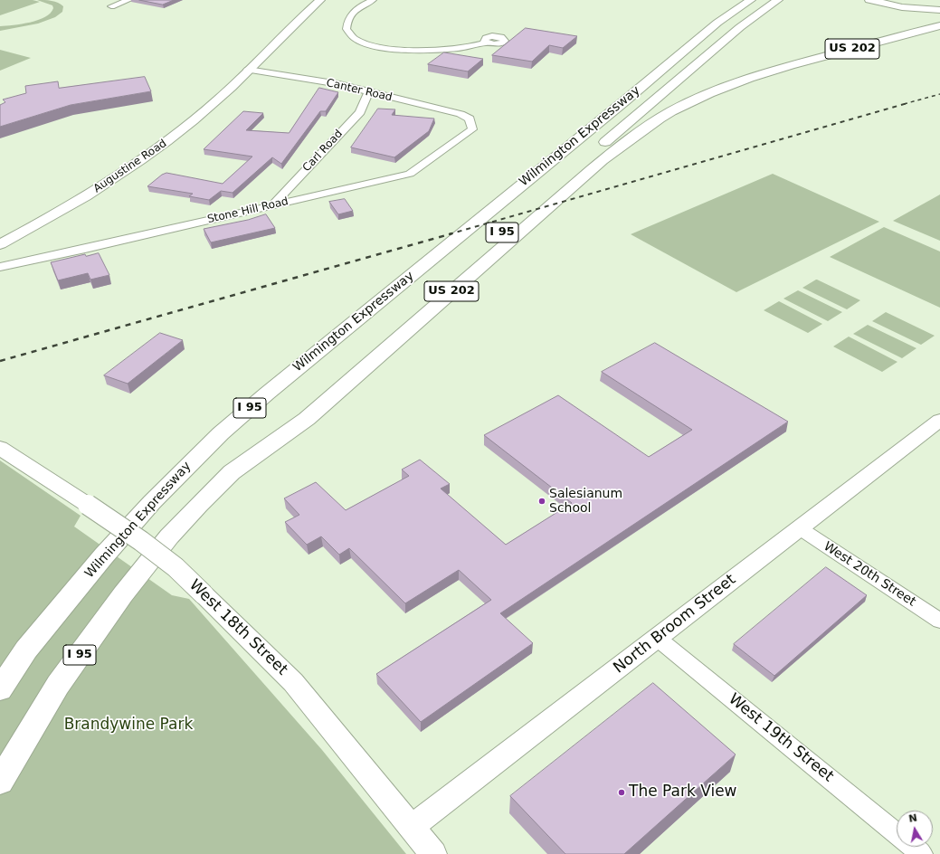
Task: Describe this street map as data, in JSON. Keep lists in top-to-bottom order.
{
  "streets": {
    "highway": ["US 202", "Wilmington Expressway", "I 95"],
    "street": [
      "Canter Road",
      "Carl Road",
      "Augustine Road",
      "Stone Hill Road",
      "West 20th Street",
      "North Broom Street",
      "West 18th Street",
      "West 19th Street"
    ]
  },
  "crossings": [
    ["US 202", "Wilmington Expressway"],
    ["US 202", "I 95"],
    ["Canter Road", "Carl Road"],
    ["Canter Road", "Augustine Road"],
    ["Canter Road", "Stone Hill Road"],
    ["Wilmington Expressway", "I 95"],
    ["Carl Road", "Stone Hill Road"],
    ["West 20th Street", "North Broom Street"],
    ["North Broom Street", "West 18th Street"],
    ["North Broom Street", "West 19th Street"]
  ],
  "parks": ["Brandywine Park"],
  "places": ["Salesianum School", "The Park View"],
  "north": "top"
}
